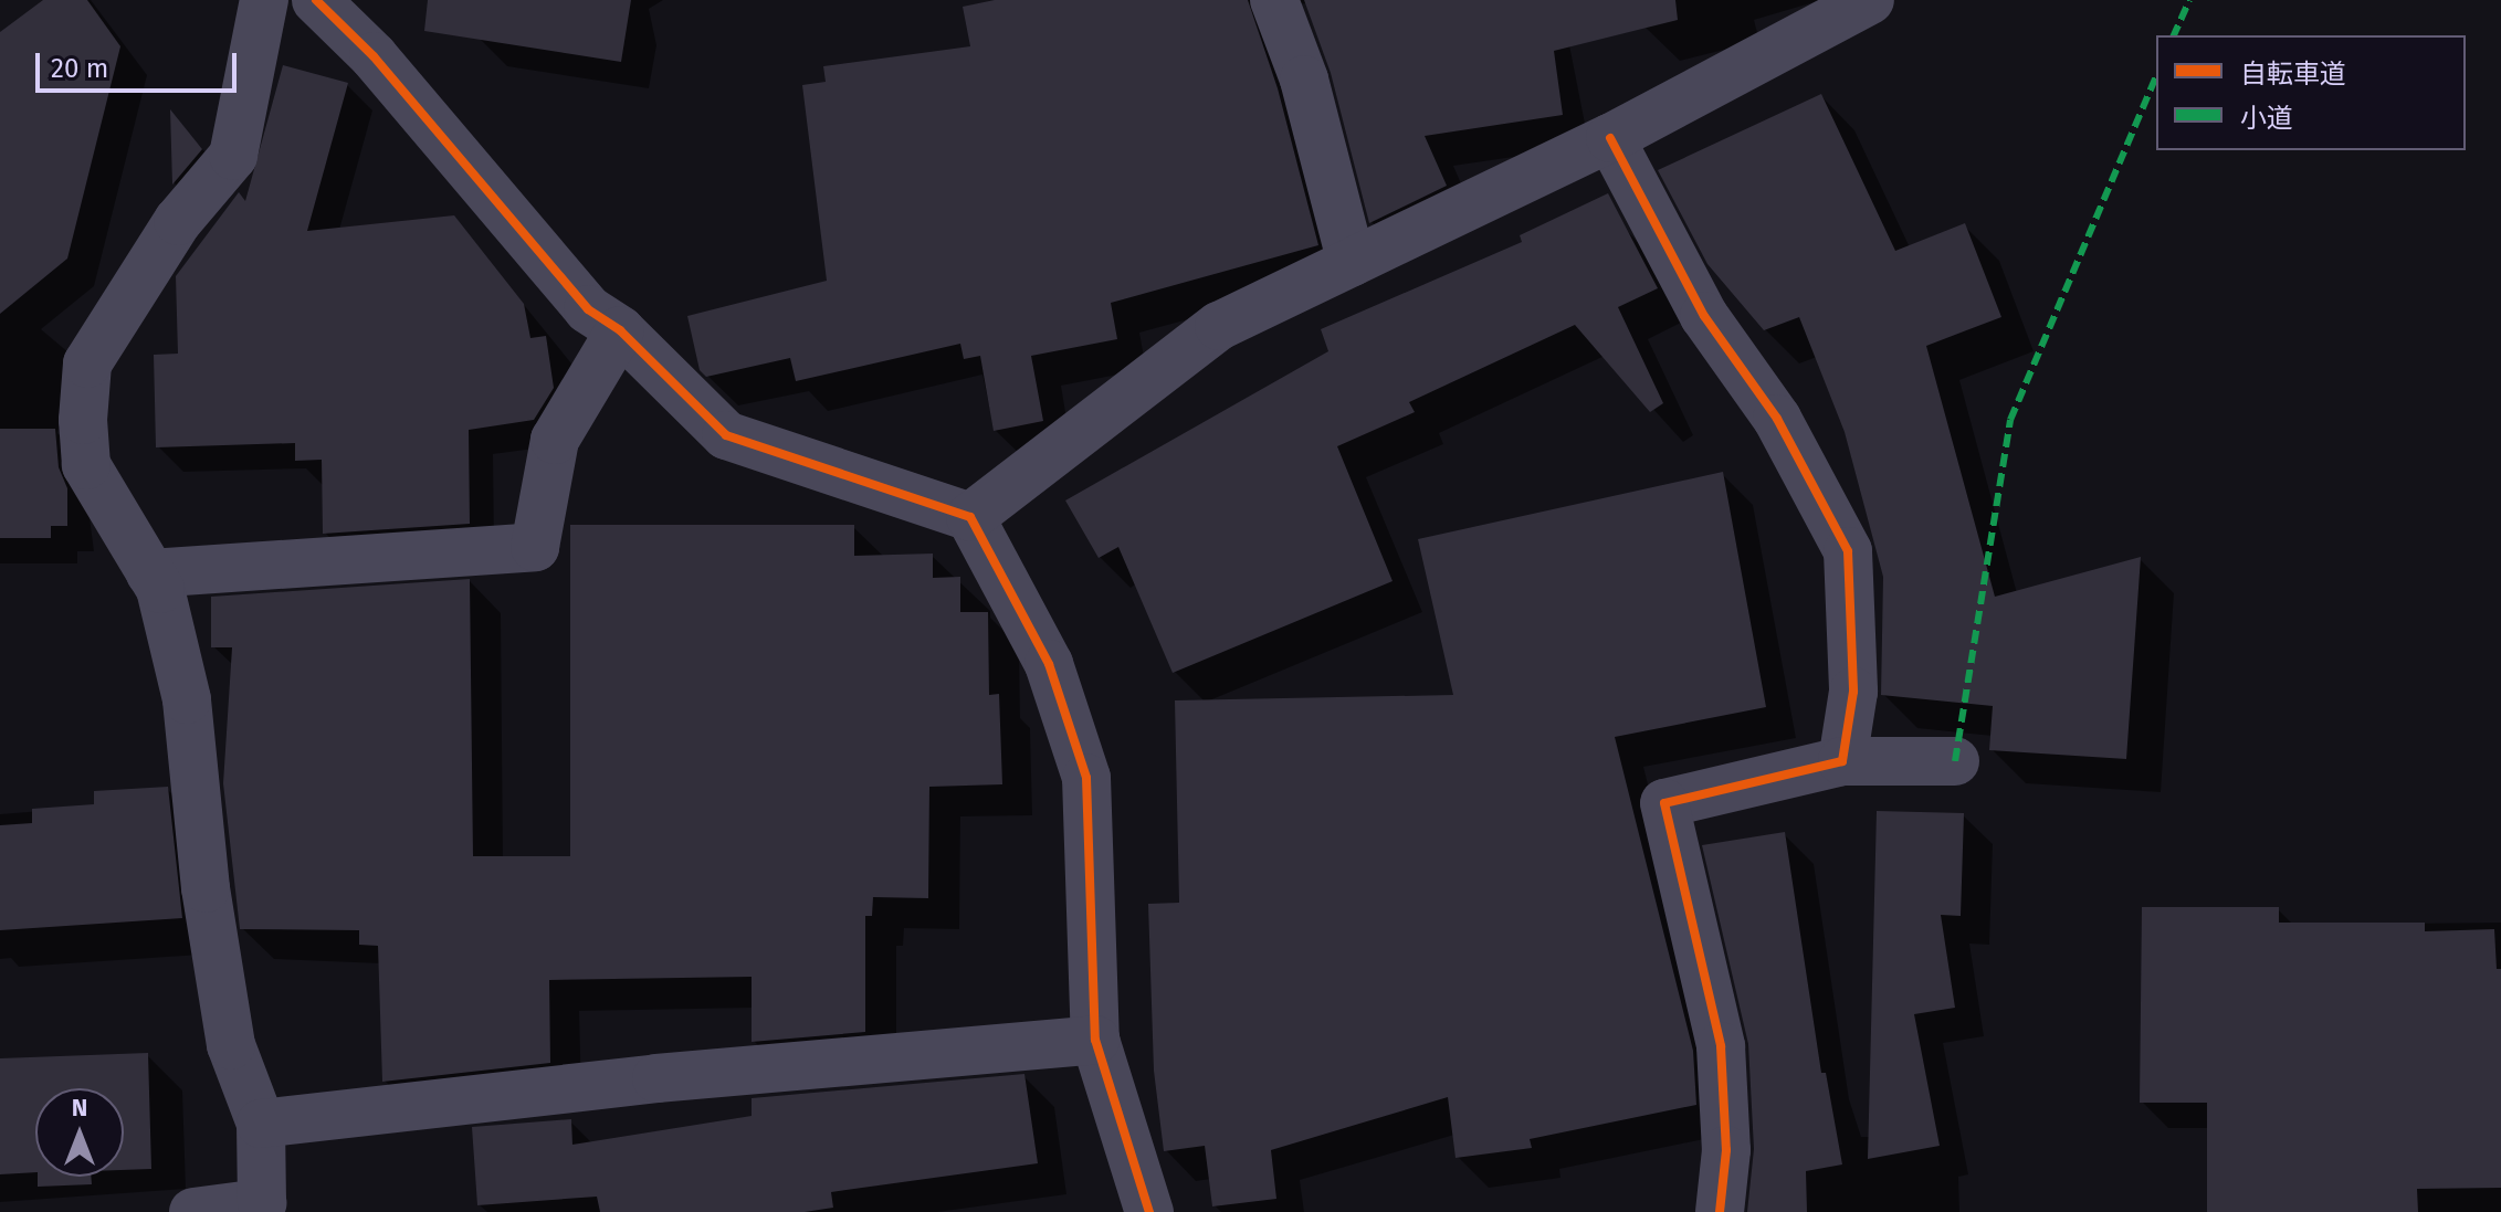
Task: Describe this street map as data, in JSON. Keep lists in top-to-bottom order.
{
  "legend": ["自転車道", "小道"],
  "scale_bar": "20 m",
  "north": "top"
}
